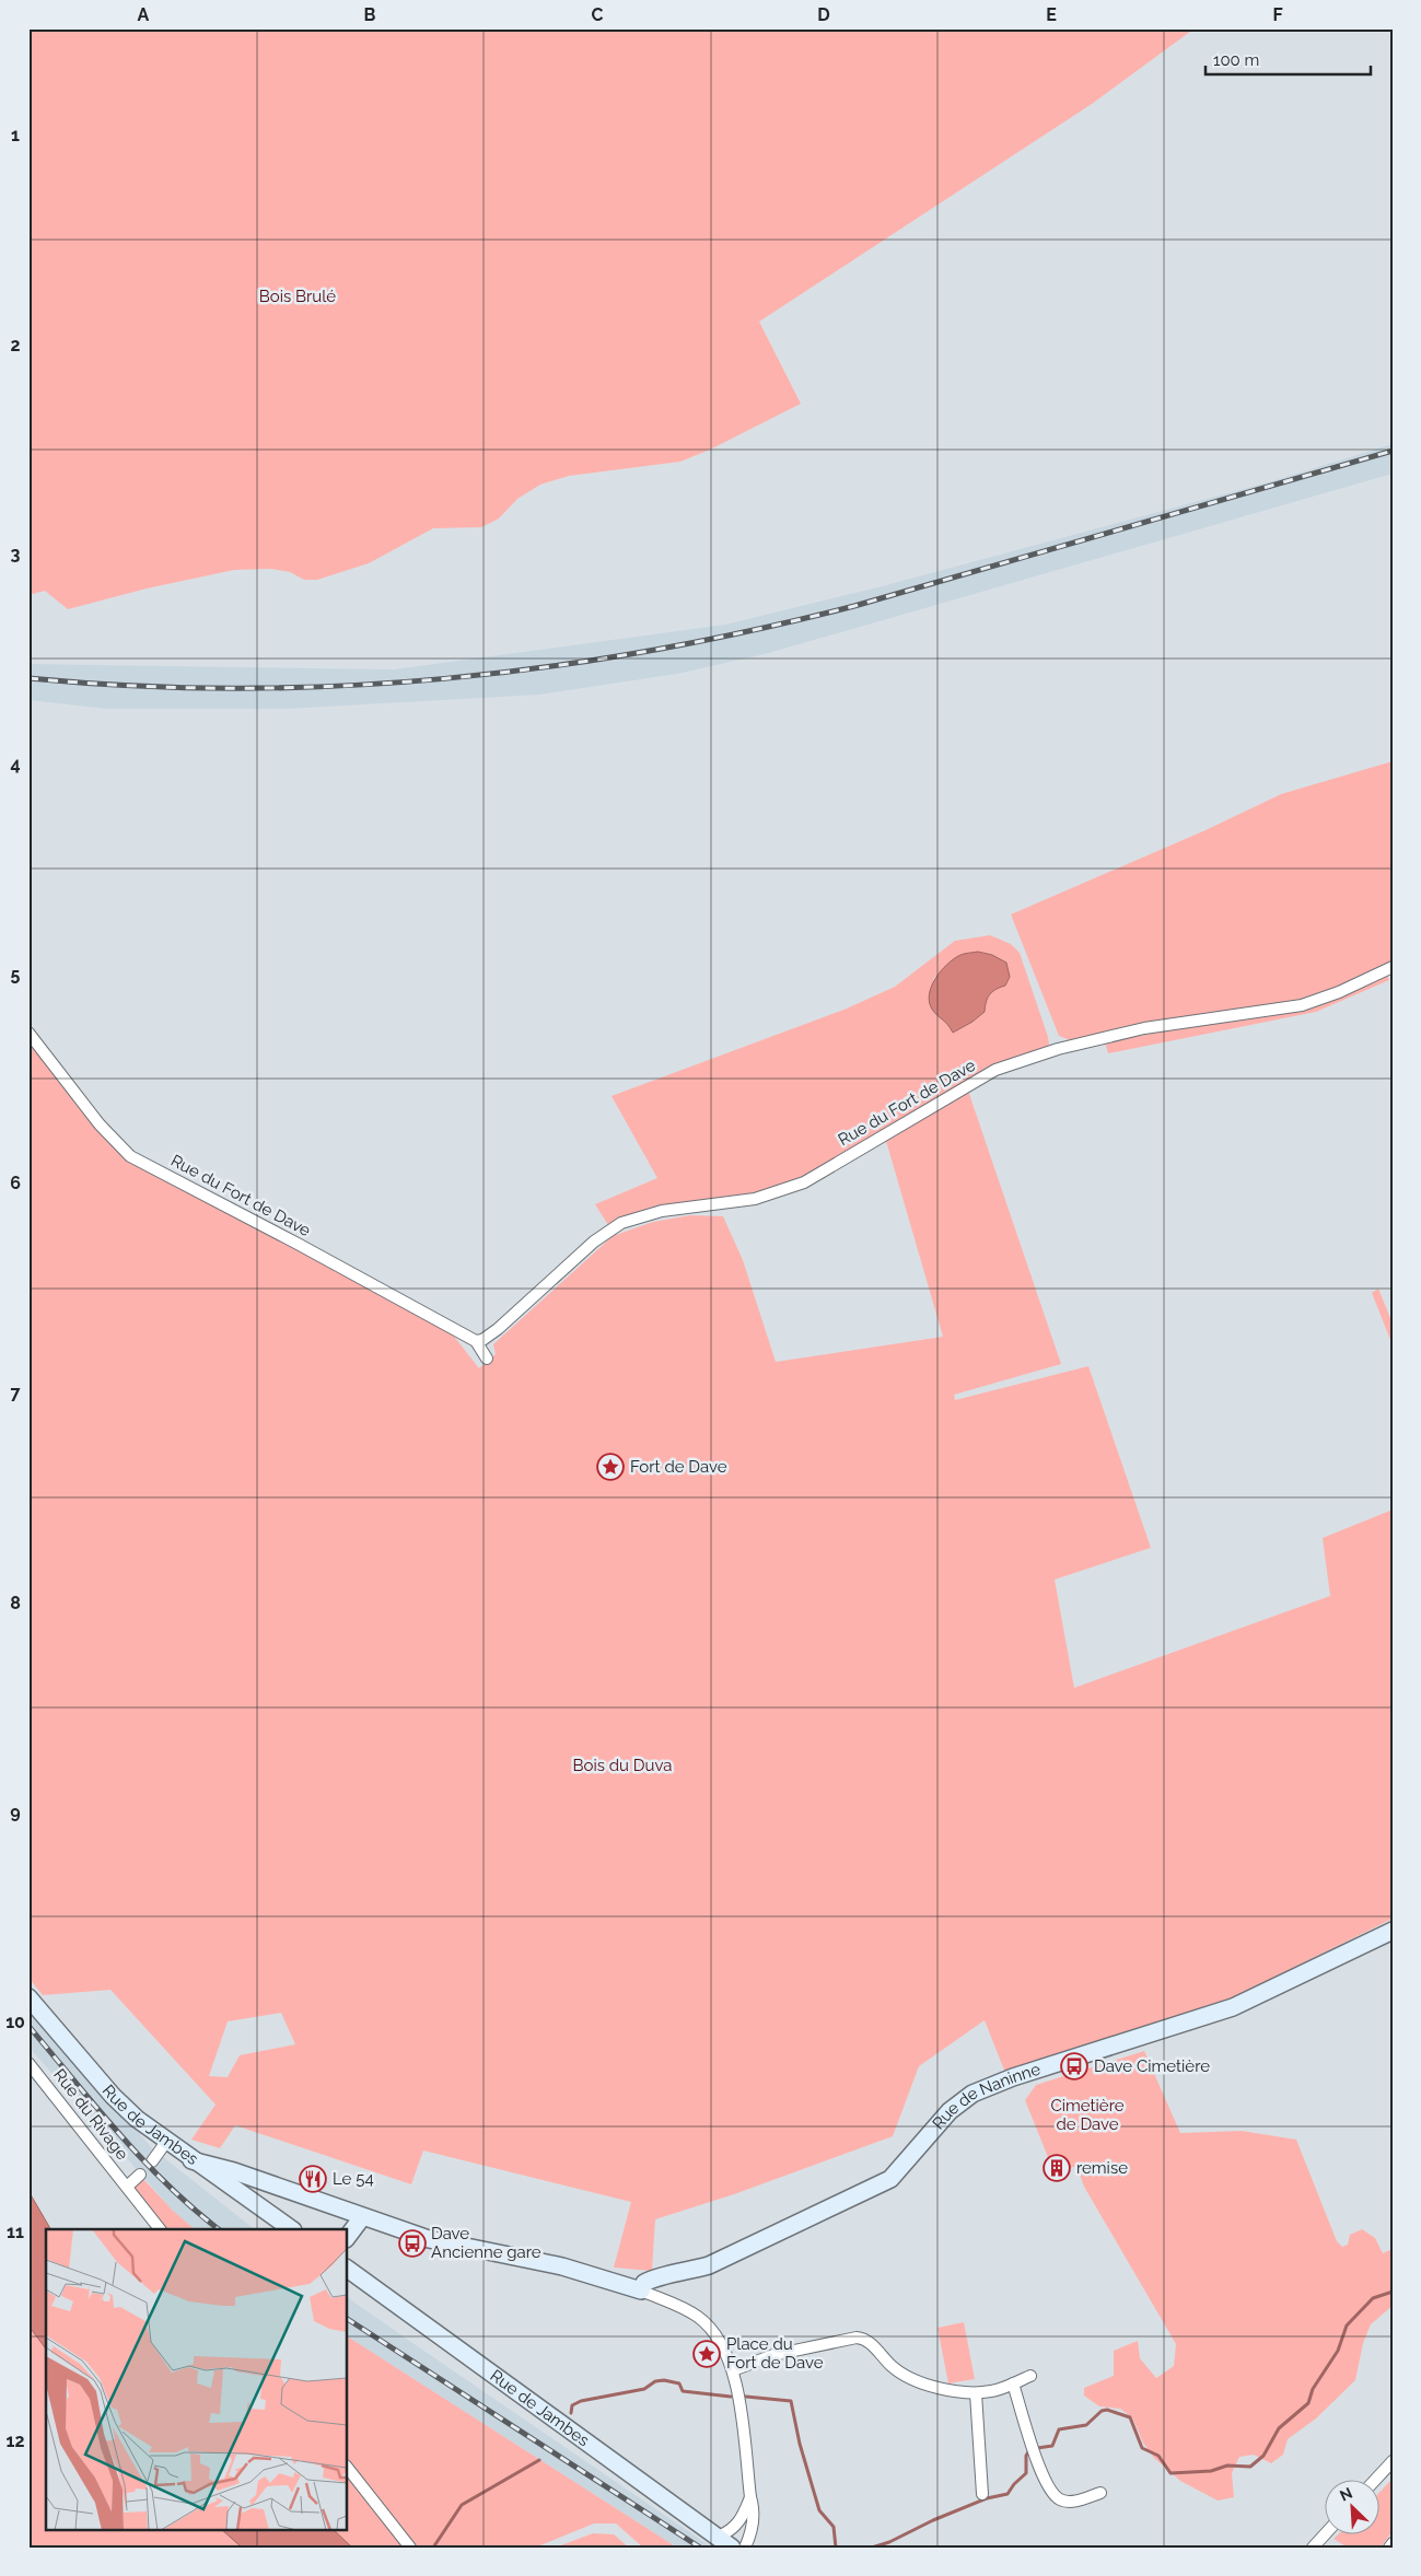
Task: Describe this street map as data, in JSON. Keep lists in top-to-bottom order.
{
  "streets": {
    "street": [
      "Rue du Fort de Dave",
      "Rue de Naninne",
      "Rue du Rivage",
      "Rue de Jambes"
    ]
  },
  "crossings": [
    ["Rue du Rivage", "Rue de Jambes"]
  ],
  "parks": ["Bois Brulé", "Bois du Duva", "Cimetière de Dave"],
  "places": {
    "place": ["Fort de Dave", "Place du Fort de Dave"],
    "bus stop": ["Dave Cimetière", "Dave Ancienne gare"],
    "building": ["remise"],
    "restaurant": ["Le 54"]
  },
  "scale_bar": "100 m",
  "north": "top left",
  "grid": {
    "columns": [
      "A",
      "B",
      "C",
      "D",
      "E",
      "F"
    ],
    "rows": [
      "1",
      "2",
      "3",
      "4",
      "5",
      "6",
      "7",
      "8",
      "9",
      "10",
      "11",
      "12"
    ]
  }
}
